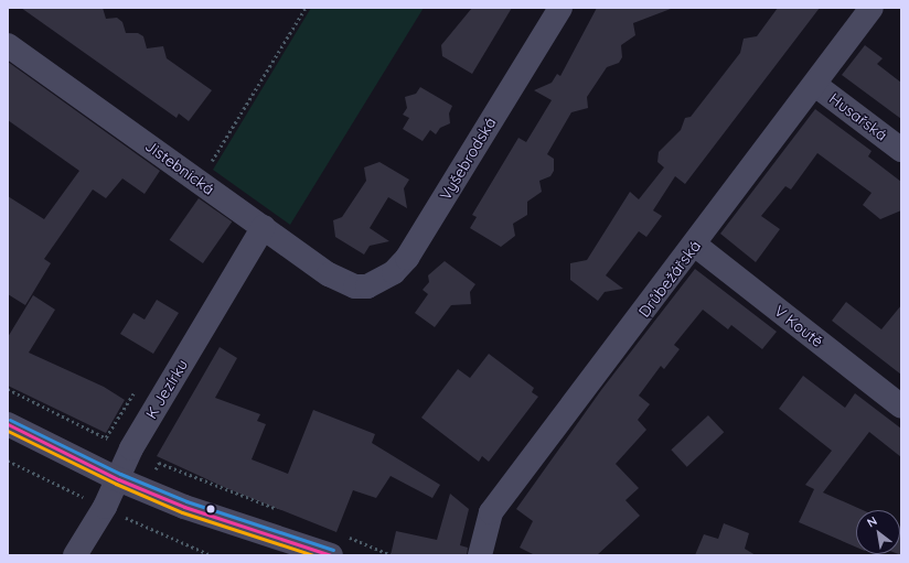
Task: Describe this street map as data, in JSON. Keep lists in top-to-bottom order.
{
  "streets": {
    "street": [
      "Husařská",
      "Vyšebrodská",
      "Jistebnická",
      "Drůbežářská",
      "V Koutě",
      "K Jezírku"
    ]
  },
  "crossings": [
    ["Husařská", "Drůbežářská"],
    ["Vyšebrodská", "Jistebnická"],
    ["Jistebnická", "K Jezírku"],
    ["Drůbežářská", "V Koutě"]
  ],
  "north": "top left"
}
